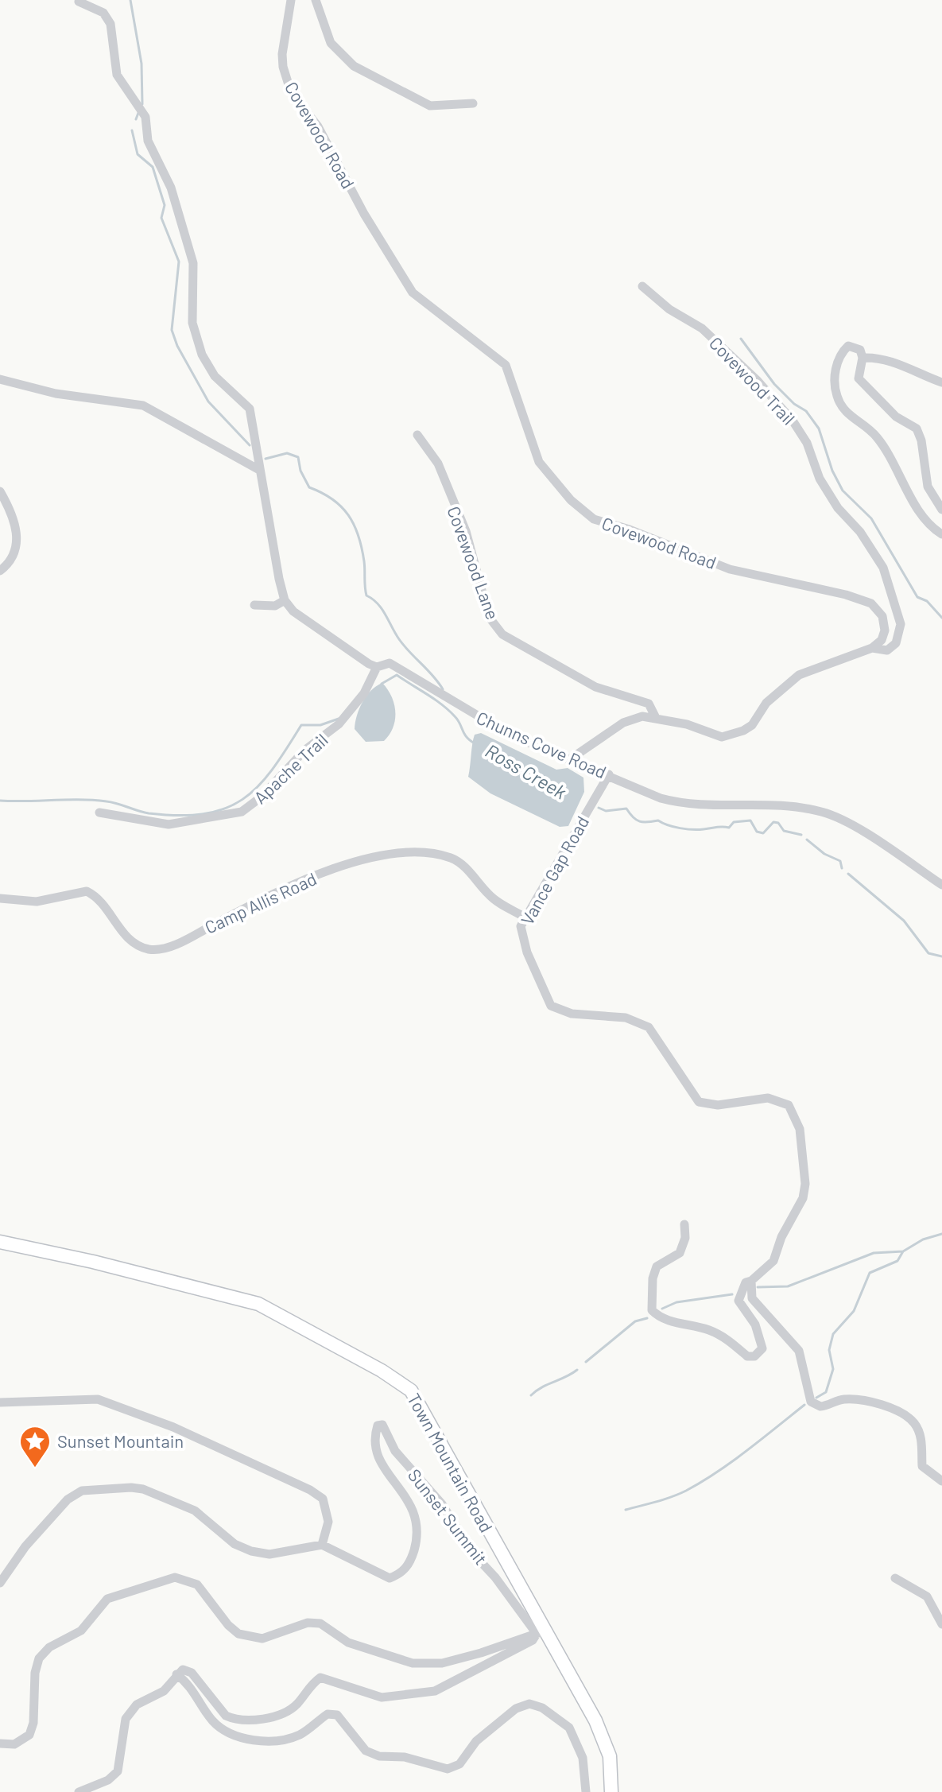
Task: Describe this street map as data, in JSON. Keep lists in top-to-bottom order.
{
  "streets": {
    "main road": ["Town Mountain Road"],
    "street": [
      "Covewood Road",
      "Covewood Trail",
      "Covewood Lane",
      "Chunns Cove Road",
      "Apache Trail",
      "Vance Gap Road",
      "Camp Allis Road",
      "Sunset Summit"
    ]
  },
  "crossings": [
    ["Covewood Road", "Covewood Trail"],
    ["Chunns Cove Road", "Apache Trail"],
    ["Chunns Cove Road", "Vance Gap Road"],
    ["Vance Gap Road", "Camp Allis Road"],
    ["Town Mountain Road", "Sunset Summit"]
  ],
  "water": ["Ross Creek"],
  "places": {
    "place": ["Sunset Mountain"]
  }
}
